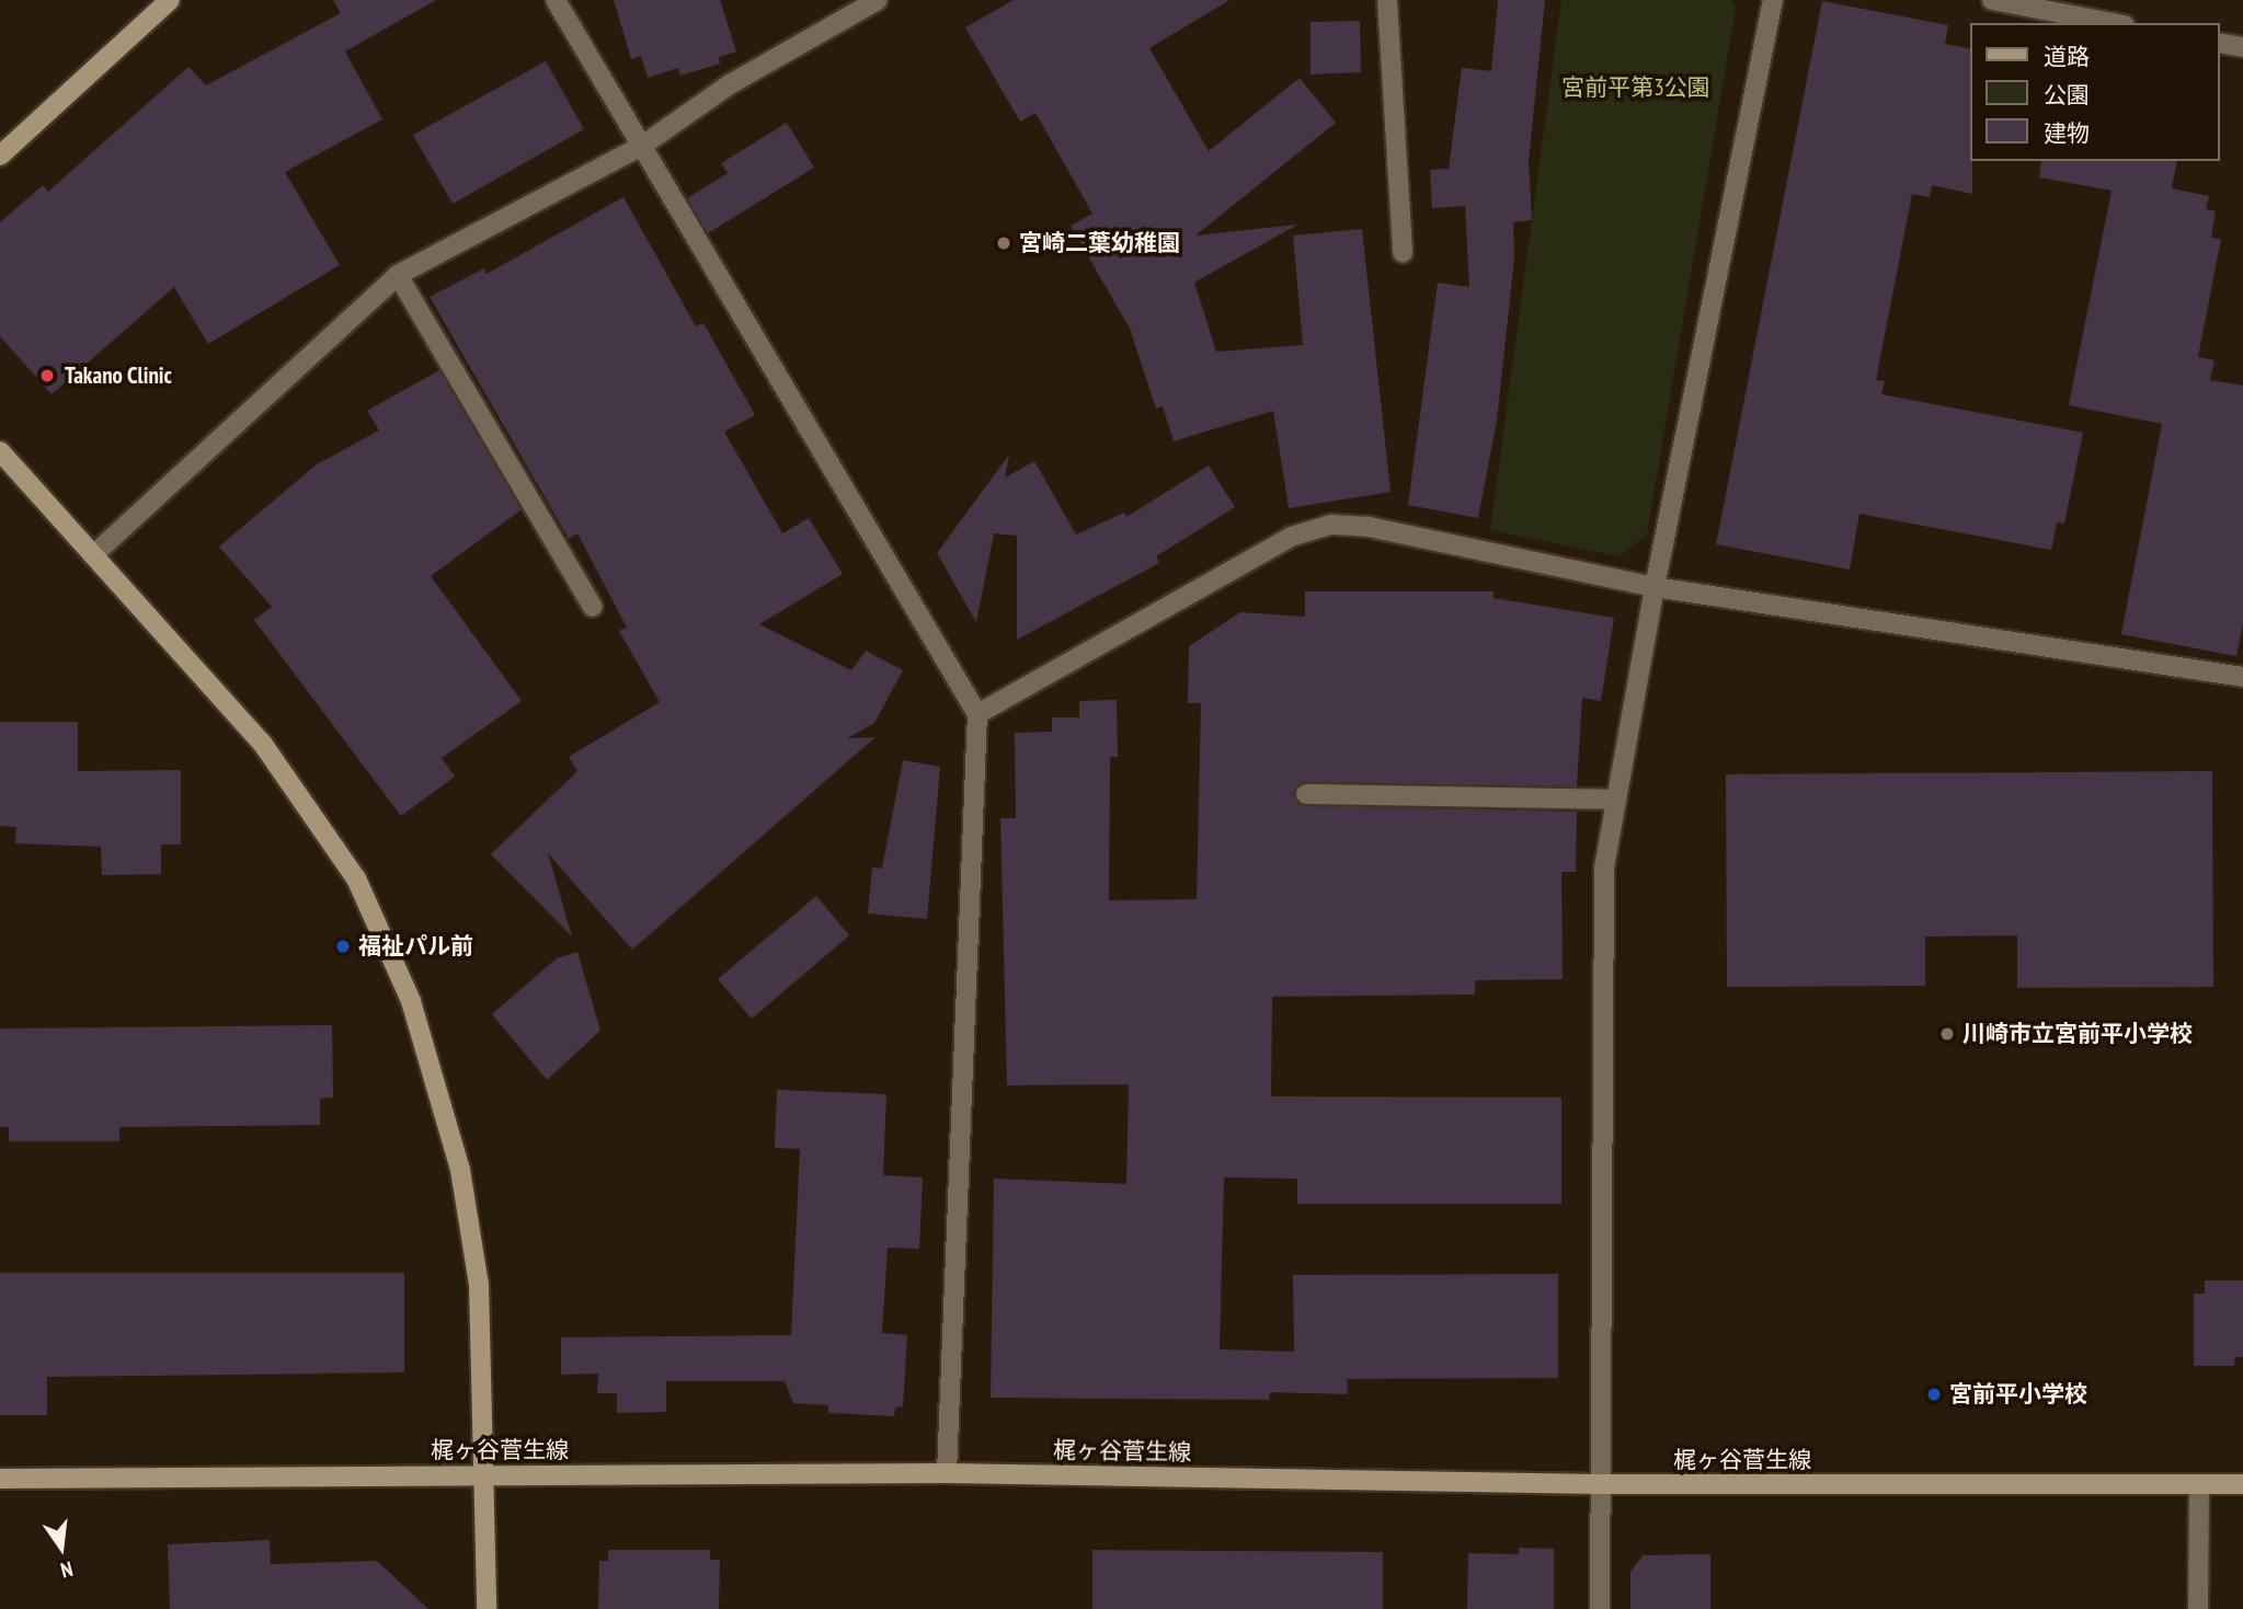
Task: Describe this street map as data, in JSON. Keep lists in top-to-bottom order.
{
  "streets": {
    "street": ["梶ヶ谷菅生線"]
  },
  "parks": ["宮前平第3公園"],
  "places": [
    "宮崎二葉幼稚園",
    "Takano Clinic",
    "福祉パル前",
    "川崎市立宮前平小学校",
    "宮前平小学校"
  ],
  "legend": ["道路", "公園", "建物"],
  "north": "bottom"
}
